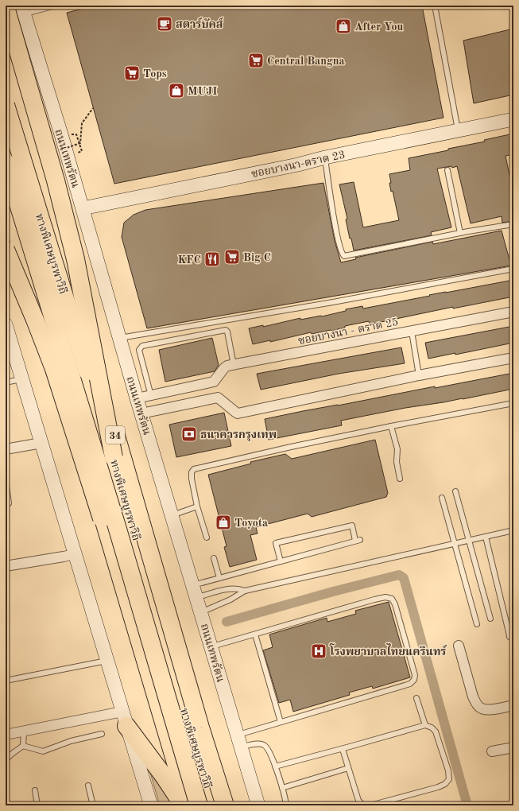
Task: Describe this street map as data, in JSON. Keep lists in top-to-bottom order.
{
  "streets": {
    "highway": ["ทางพิเศษบูรพาวิถี", "34"],
    "main road": ["ถนนเทพรัตน", "ซอยบางนา-ตราด 23"],
    "street": ["ซอยบางนา - ตราด 25"]
  },
  "crossings": [
    ["ถนนเทพรัตน", "ซอยบางนา-ตราด 23"],
    ["ถนนเทพรัตน", "ซอยบางนา - ตราด 25"]
  ],
  "places": {
    "cafe": ["สตาร์บัคส์"],
    "shop": ["After You", "MUJI", "Toyota"],
    "supermarket": ["Central Bangna", "Tops", "Big C"],
    "restaurant": ["KFC"],
    "bank": ["ธนาคารกรุงเทพ"],
    "hospital": ["โรงพยาบาลไทยนครินทร์"]
  }
}
